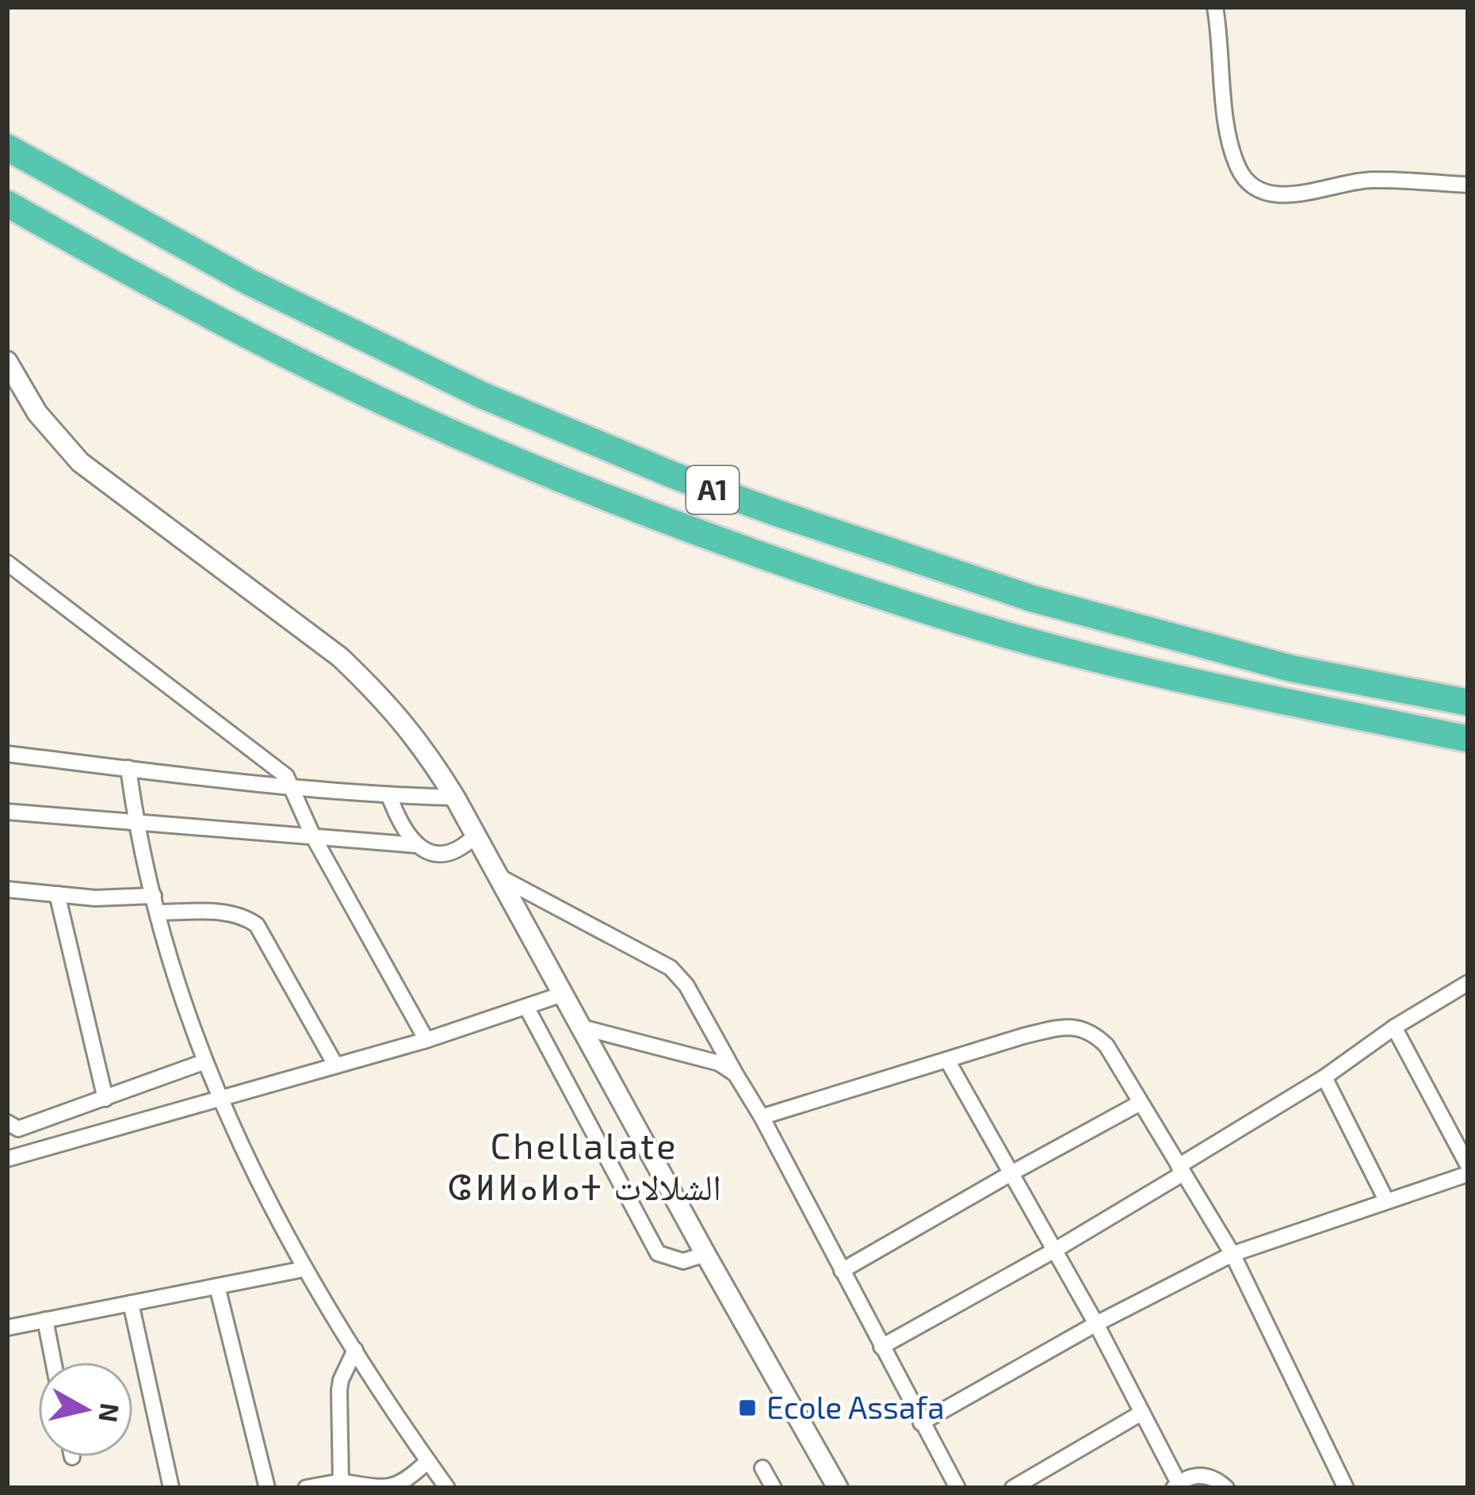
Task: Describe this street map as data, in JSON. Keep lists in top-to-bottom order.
{
  "streets": {
    "highway": ["A1"]
  },
  "districts": ["Chellalate ⵛⵍⵍⴰⵍⴰⵜ الشلالات"],
  "places": {
    "transit": ["Ecole Assafa"]
  },
  "north": "right"
}
